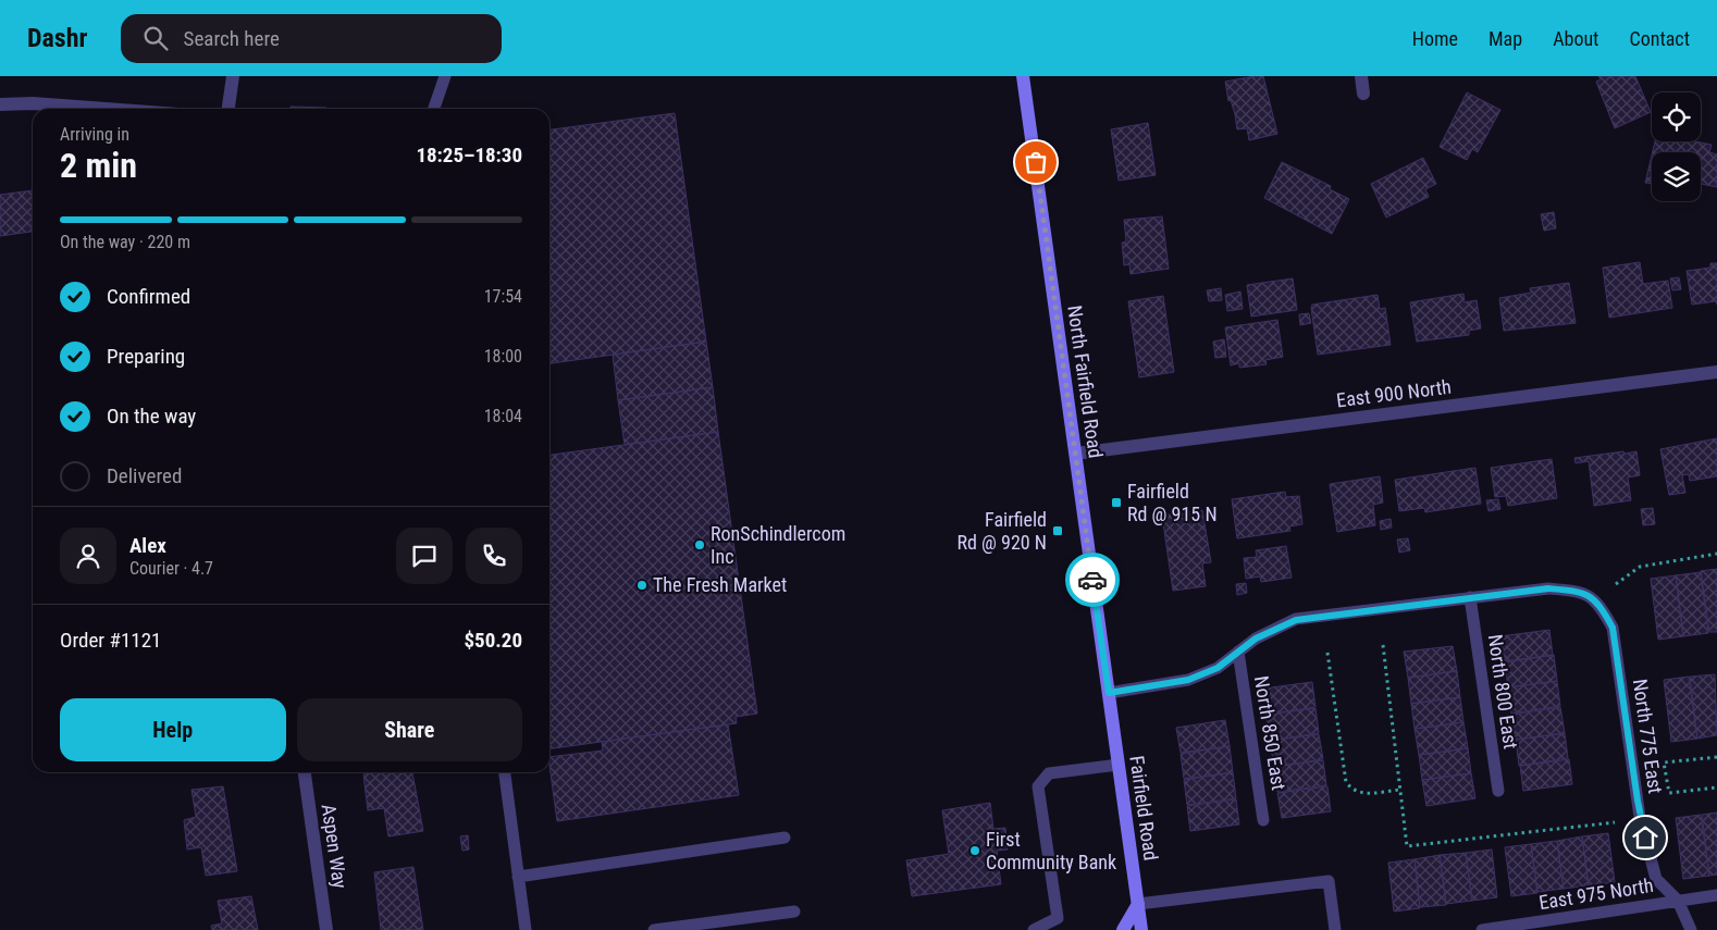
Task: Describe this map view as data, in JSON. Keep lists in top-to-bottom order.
{
  "streets": {
    "main road": ["North Fairfield Road", "Fairfield Road"],
    "street": ["East 900 North", "Aspen Way"],
    "lane": [
      "North 800 East",
      "North 850 East",
      "North 775 East",
      "East 975 North"
    ]
  },
  "crossings": [
    ["North Fairfield Road", "East 900 North"],
    ["North Fairfield Road", "Fairfield Road"],
    ["North 800 East", "North 775 East"],
    ["North 775 East", "East 975 North"]
  ],
  "places": {
    "transit": ["Fairfield Rd @ 915 N", "Fairfield Rd @ 920 N"],
    "other": ["RonSchindlercom Inc", "The Fresh Market", "First Community Bank"]
  },
  "page": {
    "header": "Dashr",
    "search": "Search here",
    "nav": [
      "Home",
      "Map",
      "About",
      "Contact"
    ],
    "heading": ["2 min", "Arriving in", "18:25–18:30"],
    "panel": [
      "Alex",
      "Courier · 4.7",
      "Order #1121",
      "$50.20"
    ],
    "bar": "On the way · 220 m",
    "list": [
      ["Confirmed", "17:54"],
      ["Preparing", "18:00"],
      ["On the way", "18:04"],
      "Delivered"
    ],
    "buttons": ["Help", "Share"]
  }
}
